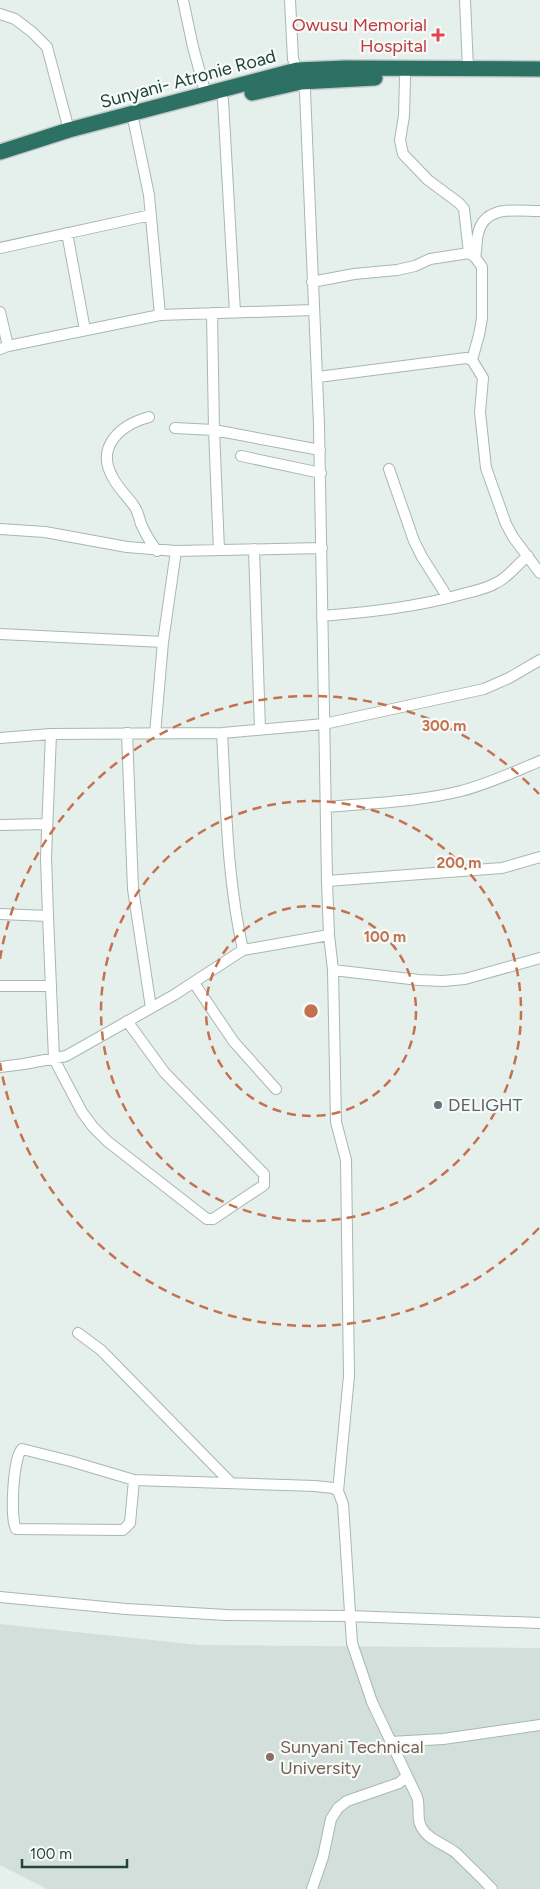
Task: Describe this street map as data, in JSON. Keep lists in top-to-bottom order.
{
  "streets": {
    "highway": ["Sunyani- Atronie Road"]
  },
  "places": {
    "health": ["Owusu Memorial Hospital"],
    "other": ["DELIGHT", "Sunyani Technical University"]
  },
  "scale_bar": "100 m",
  "rings": ["300 m", "200 m", "100 m"]
}
